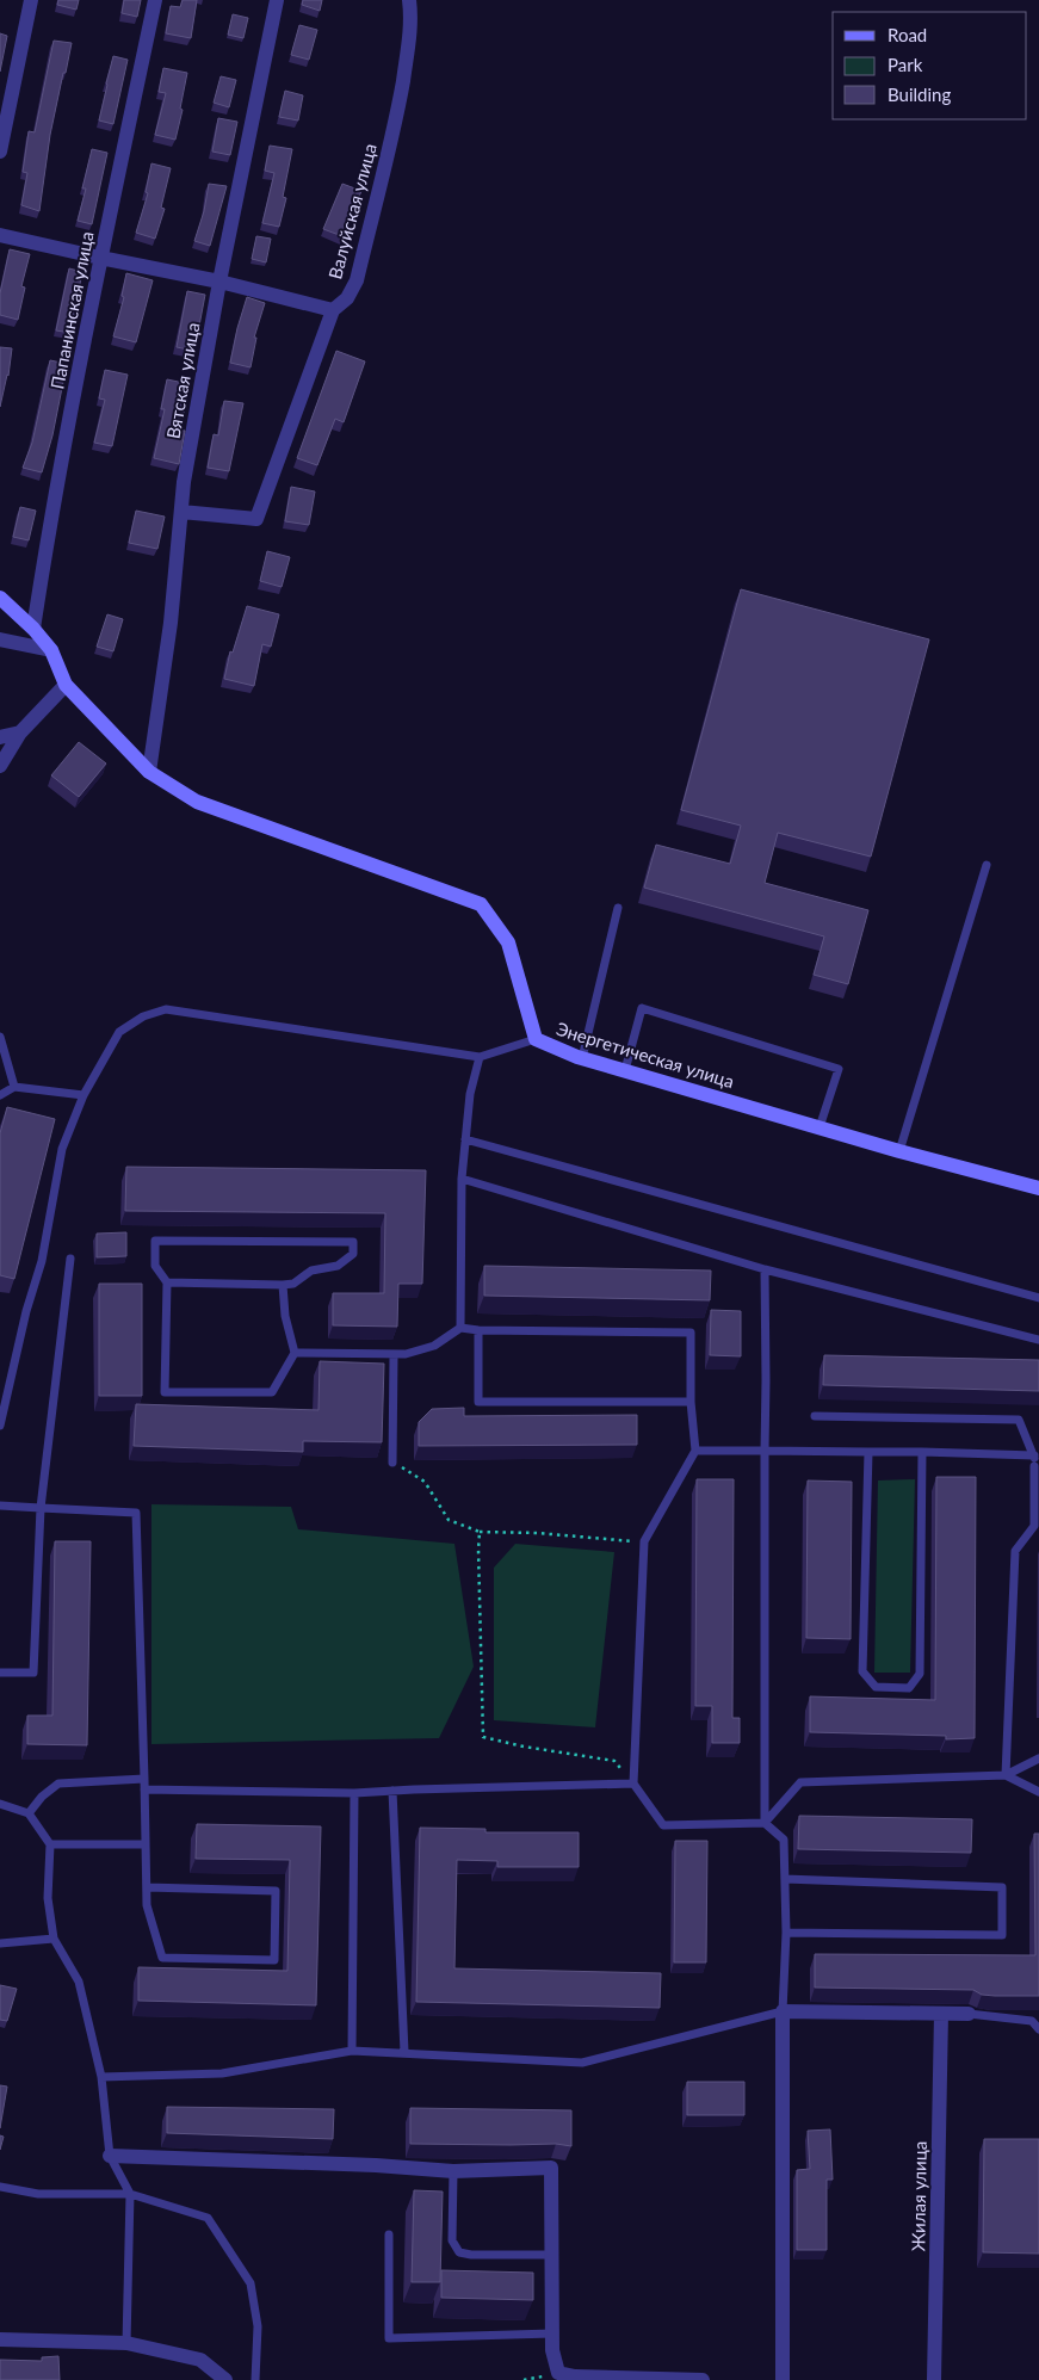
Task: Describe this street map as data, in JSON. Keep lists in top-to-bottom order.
{
  "streets": {
    "street": [
      "Валуйская улица",
      "Папанинская улица",
      "Вятская улица",
      "Энергетическая улица",
      "Жилая улица"
    ]
  },
  "crossings": [
    ["Валуйская улица", "Вятская улица"],
    ["Вятская улица", "Энергетическая улица"]
  ],
  "legend": ["Road", "Park", "Building"]
}
